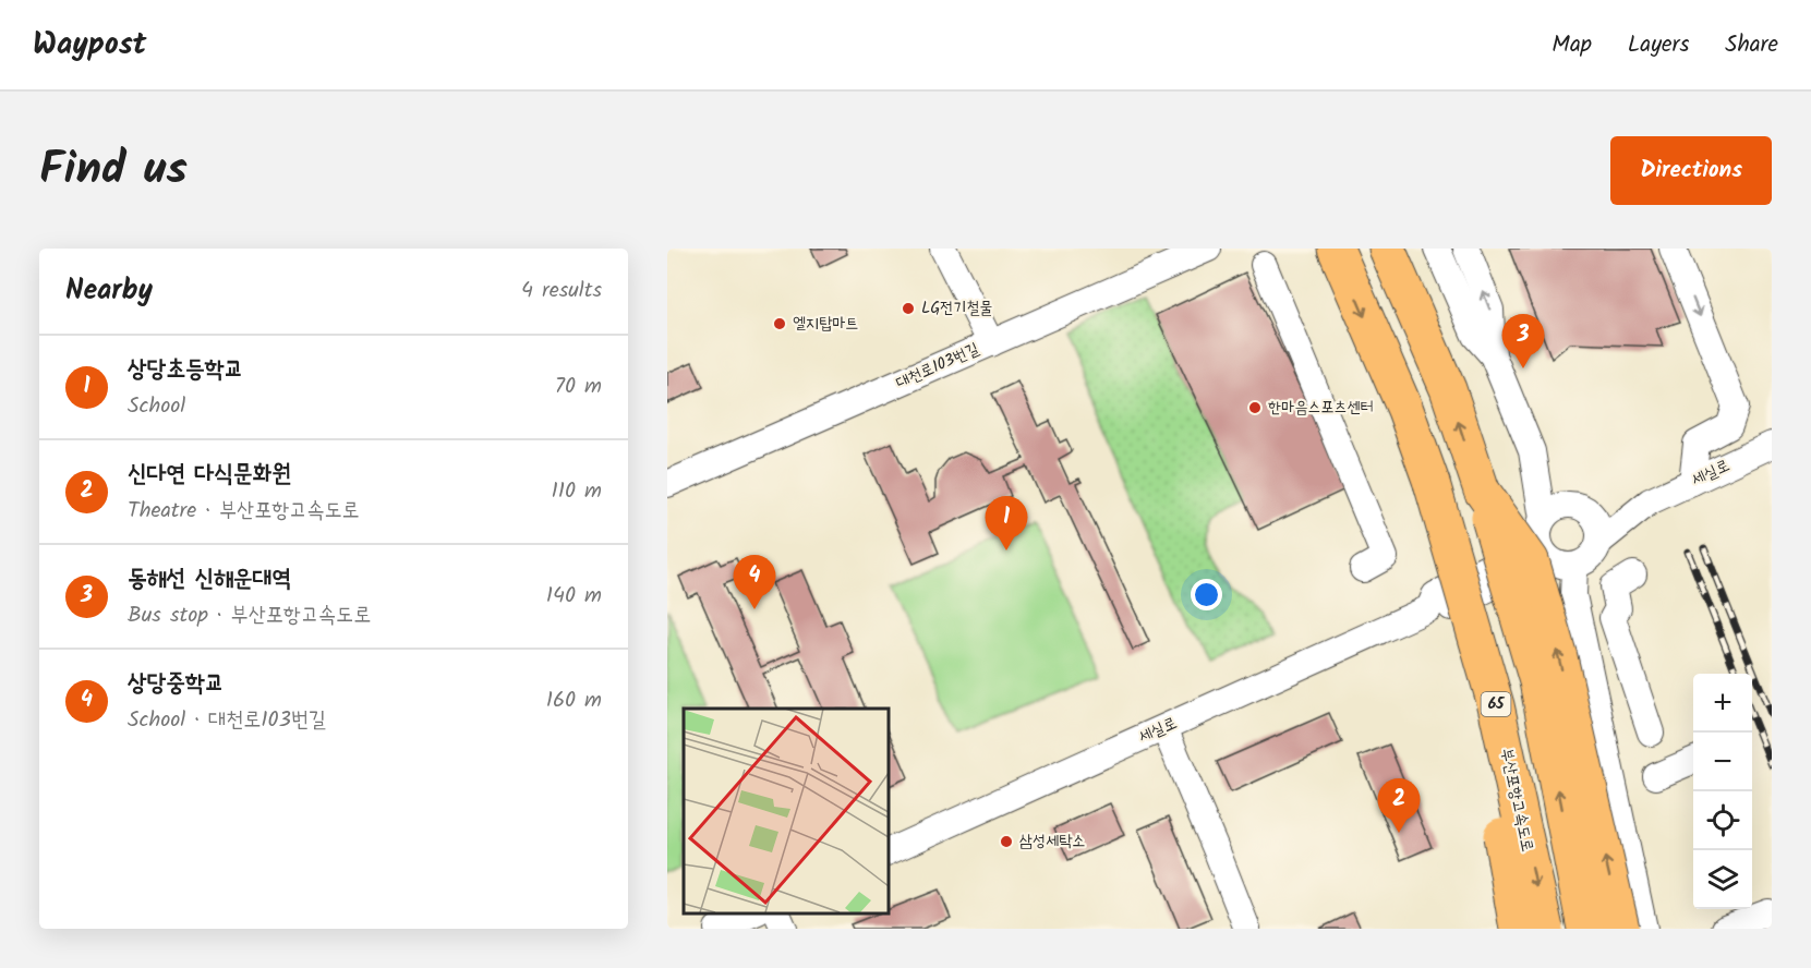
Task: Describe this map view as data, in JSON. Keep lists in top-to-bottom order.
{
  "streets": {
    "highway": ["65", "부산포항고속도로"],
    "street": ["대천로103번길", "세실로"]
  },
  "places": [
    "LG전기철물",
    "엘지탑마트",
    "한마음스포츠센터",
    "삼성세탁소"
  ],
  "page": {
    "header": "Waypost",
    "nav": ["Map", "Layers", "Share"],
    "title": "Find us",
    "buttons": "Directions",
    "heading": ["Nearby", "4 results"],
    "pins": [
      "3",
      "1",
      "4",
      "2"
    ],
    "list": [
      {
        "mark": "1",
        "name": "상당초등학교",
        "note": "School",
        "value": "70 m"
      },
      {
        "mark": "2",
        "name": "신다연 다식문화원",
        "note": "Theatre · 부산포항고속도로",
        "value": "110 m"
      },
      {
        "mark": "3",
        "name": "동해선 신해운대역",
        "note": "Bus stop · 부산포항고속도로",
        "value": "140 m"
      },
      {
        "mark": "4",
        "name": "상당중학교",
        "note": "School · 대천로103번길",
        "value": "160 m"
      }
    ],
    "map_buttons": ["+", "−"]
  }
}
